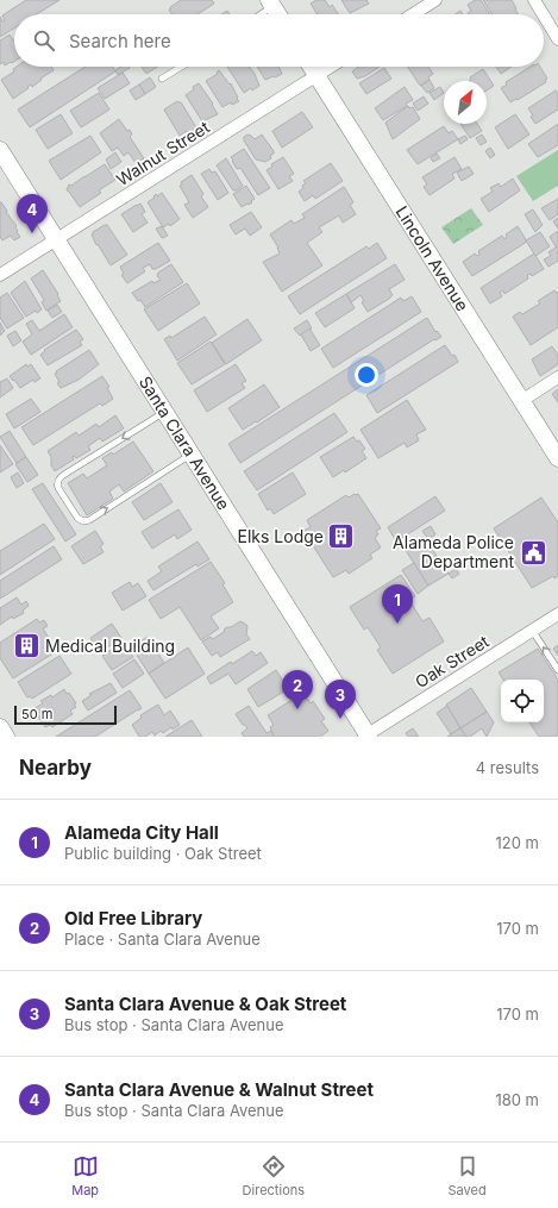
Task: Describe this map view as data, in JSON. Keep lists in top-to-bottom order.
{
  "streets": {
    "street": [
      "Walnut Street",
      "Lincoln Avenue",
      "Santa Clara Avenue",
      "Oak Street"
    ]
  },
  "crossings": [
    ["Walnut Street", "Lincoln Avenue"],
    ["Walnut Street", "Santa Clara Avenue"],
    ["Santa Clara Avenue", "Oak Street"]
  ],
  "places": {
    "building": ["Elks Lodge", "Medical Building"],
    "public building": ["Alameda Police Department"]
  },
  "scale_bar": "50 m",
  "north": "top right",
  "page": {
    "search": "Search here",
    "pins": [
      "4",
      "1",
      "2",
      "3"
    ],
    "scale": "50 m",
    "heading": ["Nearby", "4 results"],
    "list": [
      {
        "mark": "1",
        "name": "Alameda City Hall",
        "note": "Public building · Oak Street",
        "value": "120 m"
      },
      {
        "mark": "2",
        "name": "Old Free Library",
        "note": "Place · Santa Clara Avenue",
        "value": "170 m"
      },
      {
        "mark": "3",
        "name": "Santa Clara Avenue & Oak Street",
        "note": "Bus stop · Santa Clara Avenue",
        "value": "170 m"
      },
      {
        "mark": "4",
        "name": "Santa Clara Avenue & Walnut Street",
        "note": "Bus stop · Santa Clara Avenue",
        "value": "180 m"
      }
    ],
    "nav": ["Map", "Directions", "Saved"]
  }
}
